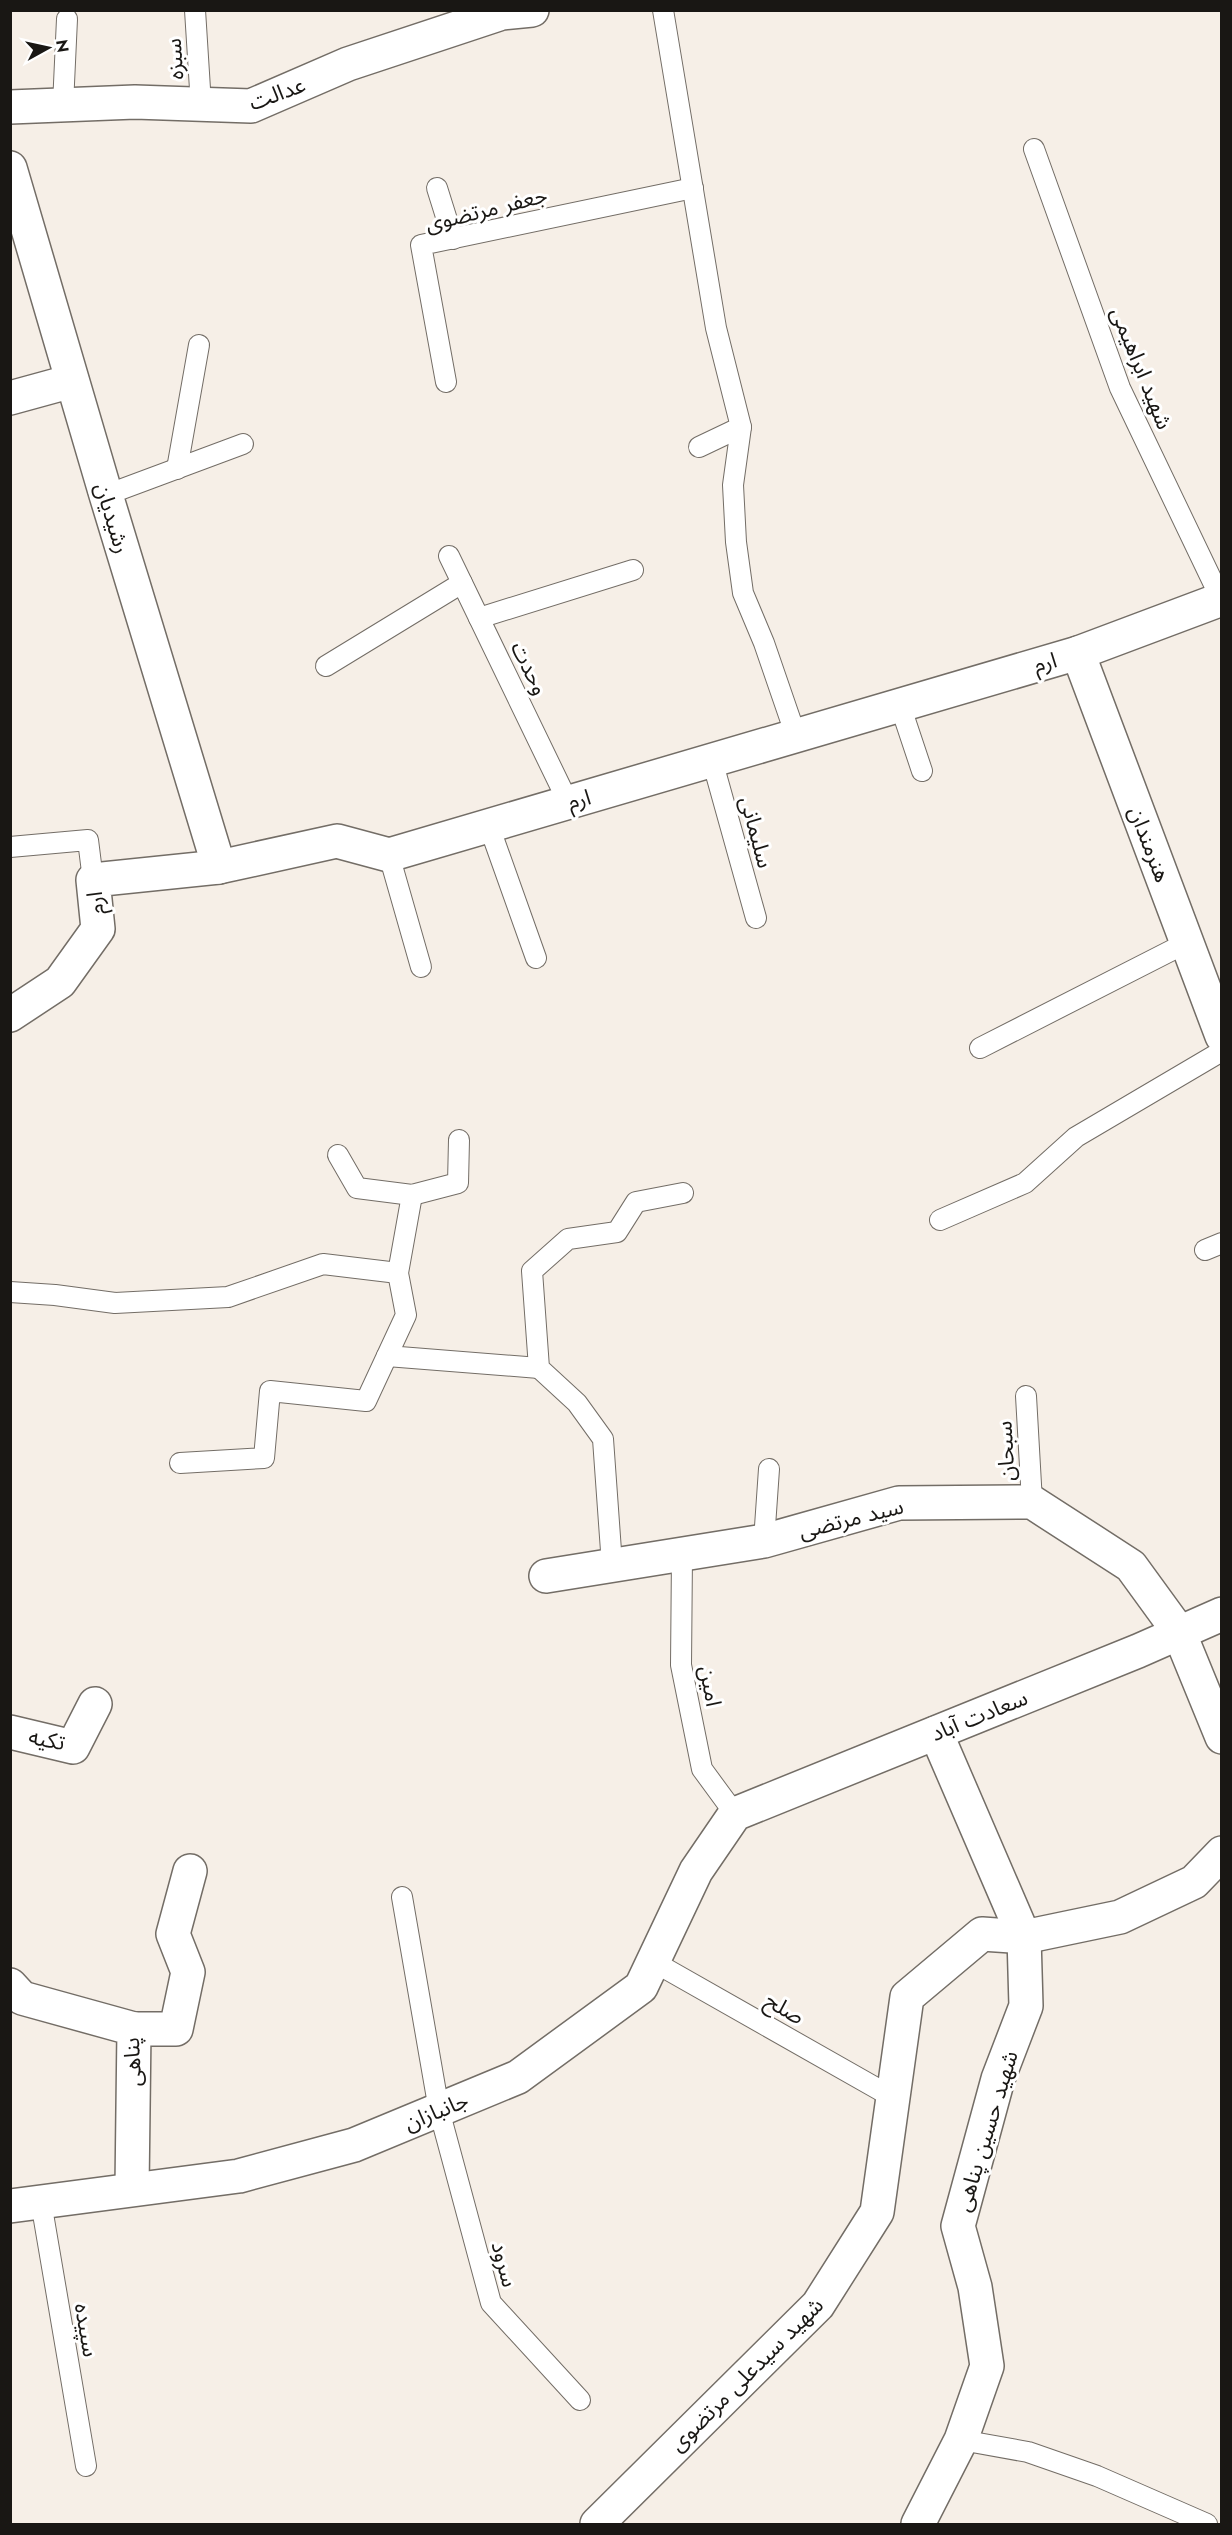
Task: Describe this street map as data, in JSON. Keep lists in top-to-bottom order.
{
  "streets": {
    "street": [
      "عدالت",
      "رشیدیان",
      "ارم",
      "هنرمندان",
      "سید مرتضی",
      "سعادت آباد",
      "تکیه",
      "پناهی",
      "جانبازان",
      "شهید حسین پناهی",
      "شهید سیدعلی مرتضوی"
    ],
    "lane": [
      "سبزه",
      "جعفر مرتضوی",
      "شهید ابراهیمی",
      "وحدت",
      "سلیمانی",
      "سبحان",
      "امین",
      "صلح",
      "سرود",
      "سپیده"
    ]
  },
  "crossings": [
    ["سبزه", "عدالت"],
    ["شهید ابراهیمی", "ارم"],
    ["رشیدیان", "ارم"],
    ["ارم", "وحدت"],
    ["ارم", "سلیمانی"],
    ["ارم", "هنرمندان"],
    ["سبحان", "سید مرتضی"],
    ["سید مرتضی", "امین"],
    ["امین", "سعادت آباد"],
    ["امین", "جانبازان"],
    ["سعادت آباد", "جانبازان"],
    ["صلح", "جانبازان"],
    ["صلح", "شهید سیدعلی مرتضوی"],
    ["پناهی", "جانبازان"],
    ["جانبازان", "سرود"],
    ["جانبازان", "سپیده"],
    ["شهید حسین پناهی", "شهید سیدعلی مرتضوی"]
  ],
  "north": "right"
}
